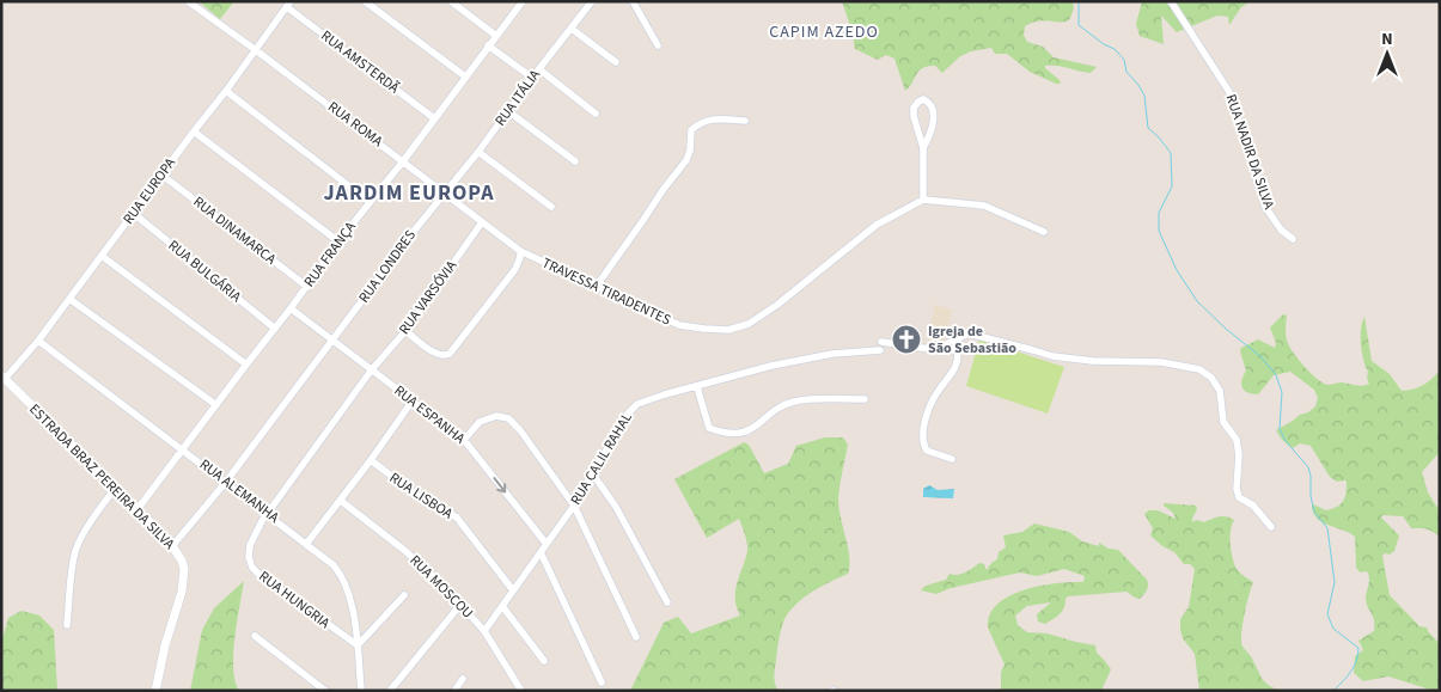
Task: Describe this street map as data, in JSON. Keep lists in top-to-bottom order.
{
  "streets": {
    "street": [
      "RUA AMSTERDÃ",
      "RUA ITÁLIA",
      "RUA ROMA",
      "RUA NADIR DA SILVA",
      "RUA EUROPA",
      "RUA DINAMARCA",
      "RUA FRANÇA",
      "RUA LONDRES",
      "RUA BULGÁRIA",
      "TRAVESSA TIRADENTES",
      "RUA VARSÓVIA",
      "RUA ESPANHA",
      "RUA CALIL RAHAL",
      "ESTRADA BRAZ PEREIRA DA SILVA",
      "RUA ALEMANHA",
      "RUA LISBOA",
      "RUA MOSCOU",
      "RUA HUNGRIA"
    ]
  },
  "crossings": [
    ["RUA AMSTERDÃ", "RUA EUROPA"],
    ["RUA AMSTERDÃ", "RUA FRANÇA"],
    ["RUA ITÁLIA", "RUA ROMA"],
    ["RUA ITÁLIA", "RUA LONDRES"],
    ["RUA ROMA", "RUA EUROPA"],
    ["RUA ROMA", "RUA FRANÇA"],
    ["RUA ROMA", "RUA LONDRES"],
    ["RUA ROMA", "TRAVESSA TIRADENTES"],
    ["RUA ROMA", "RUA VARSÓVIA"],
    ["RUA EUROPA", "RUA DINAMARCA"],
    ["RUA EUROPA", "RUA BULGÁRIA"],
    ["RUA EUROPA", "ESTRADA BRAZ PEREIRA DA SILVA"],
    ["RUA EUROPA", "RUA ALEMANHA"],
    ["RUA DINAMARCA", "RUA FRANÇA"],
    ["RUA FRANÇA", "RUA BULGÁRIA"],
    ["RUA FRANÇA", "RUA ESPANHA"],
    ["RUA FRANÇA", "ESTRADA BRAZ PEREIRA DA SILVA"],
    ["RUA FRANÇA", "RUA ALEMANHA"],
    ["RUA LONDRES", "RUA ESPANHA"],
    ["RUA LONDRES", "ESTRADA BRAZ PEREIRA DA SILVA"],
    ["RUA LONDRES", "RUA ALEMANHA"],
    ["RUA VARSÓVIA", "RUA ESPANHA"],
    ["RUA VARSÓVIA", "RUA ALEMANHA"],
    ["RUA VARSÓVIA", "RUA HUNGRIA"],
    ["RUA ESPANHA", "RUA CALIL RAHAL"],
    ["RUA CALIL RAHAL", "RUA LISBOA"],
    ["RUA CALIL RAHAL", "RUA MOSCOU"],
    ["RUA ALEMANHA", "RUA HUNGRIA"]
  ],
  "one_way": ["RUA ESPANHA"],
  "districts": ["CAPIM AZEDO", "JARDIM EUROPA"],
  "places": {
    "church": ["Igreja de São Sebastião"]
  },
  "north": "top"
}
